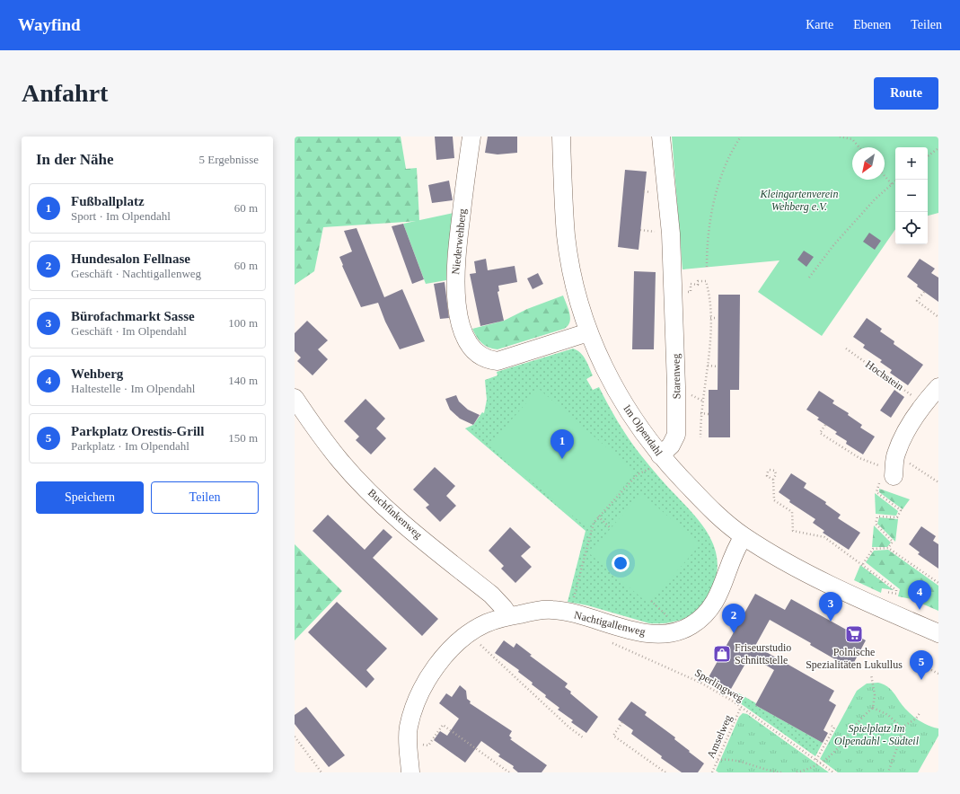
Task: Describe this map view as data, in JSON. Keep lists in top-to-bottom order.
{
  "streets": {
    "street": [
      "Niederwehberg",
      "Starenweg",
      "Im Olpendahl",
      "Buchfinkenweg",
      "Nachtigallenweg"
    ],
    "path": ["Hochstein", "Sperlingweg", "Amselweg"]
  },
  "crossings": [
    ["Niederwehberg", "Im Olpendahl"],
    ["Starenweg", "Im Olpendahl"],
    ["Im Olpendahl", "Nachtigallenweg"],
    ["Buchfinkenweg", "Nachtigallenweg"],
    ["Sperlingweg", "Amselweg"]
  ],
  "parks": ["Kleingartenverein Wehberg e.V.", "Spielplatz Im Olpendahl - Südteil"],
  "places": {
    "supermarket": ["Polnische Spezialitäten Lukullus"],
    "shop": ["Friseurstudio Schnittstelle"]
  },
  "north": "bottom left",
  "page": {
    "header": "Wayfind",
    "nav": ["Karte", "Ebenen", "Teilen"],
    "buttons": [
      "Route",
      ["Speichern", "Teilen"]
    ],
    "title": "Anfahrt",
    "heading": ["In der Nähe", "5 Ergebnisse"],
    "map_buttons": ["+", "−"],
    "list": [
      {
        "mark": "1",
        "name": "Fußballplatz",
        "note": "Sport · Im Olpendahl",
        "value": "60 m"
      },
      {
        "mark": "2",
        "name": "Hundesalon Fellnase",
        "note": "Geschäft · Nachtigallenweg",
        "value": "60 m"
      },
      {
        "mark": "3",
        "name": "Bürofachmarkt Sasse",
        "note": "Geschäft · Im Olpendahl",
        "value": "100 m"
      },
      {
        "mark": "4",
        "name": "Wehberg",
        "note": "Haltestelle · Im Olpendahl",
        "value": "140 m"
      },
      {
        "mark": "5",
        "name": "Parkplatz Orestis-Grill",
        "note": "Parkplatz · Im Olpendahl",
        "value": "150 m"
      }
    ],
    "pins": [
      "1",
      "4",
      "3",
      "2",
      "5"
    ]
  }
}
